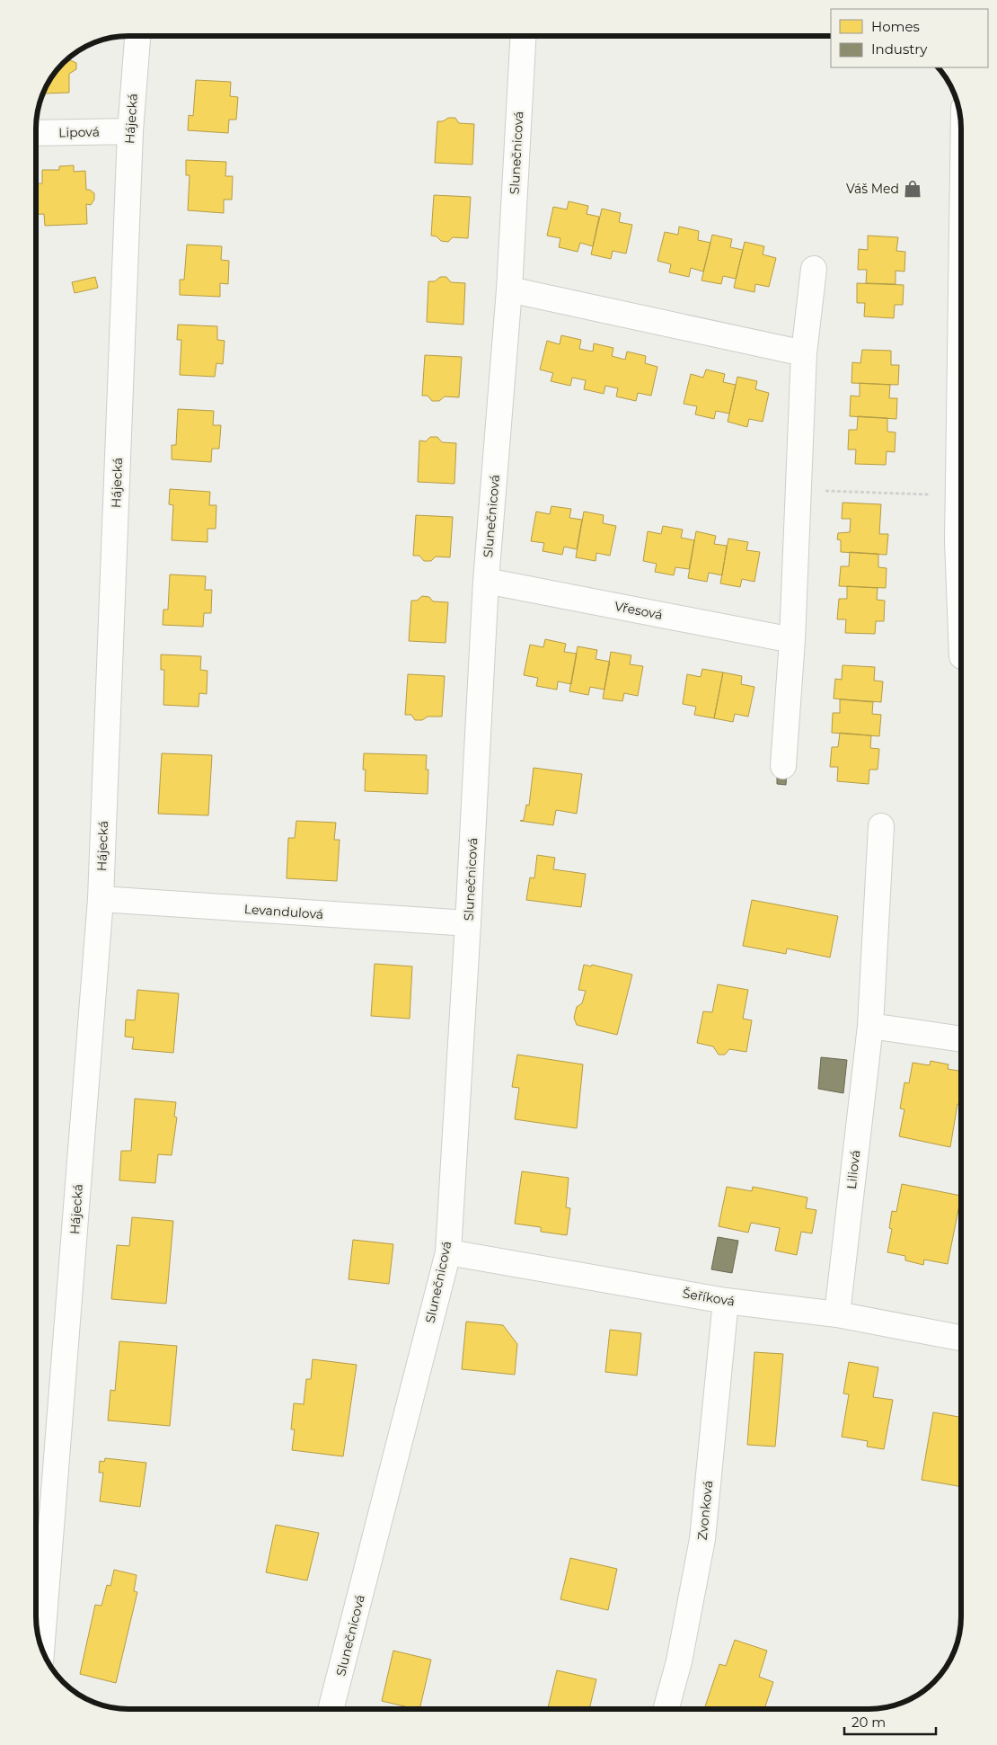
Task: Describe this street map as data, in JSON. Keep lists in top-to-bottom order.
{
  "streets": {
    "street": [
      "Hájecká",
      "Lipová",
      "Slunečnicová",
      "Vřesová",
      "Levandulová",
      "Liliová",
      "Šeříková",
      "Zvonková"
    ]
  },
  "crossings": [
    ["Hájecká", "Lipová"],
    ["Hájecká", "Levandulová"],
    ["Slunečnicová", "Vřesová"],
    ["Slunečnicová", "Levandulová"],
    ["Slunečnicová", "Šeříková"],
    ["Liliová", "Šeříková"],
    ["Šeříková", "Zvonková"]
  ],
  "places": {
    "shop": ["Váš Med"]
  },
  "legend": ["Homes", "Industry"],
  "scale_bar": "20 m"
}
